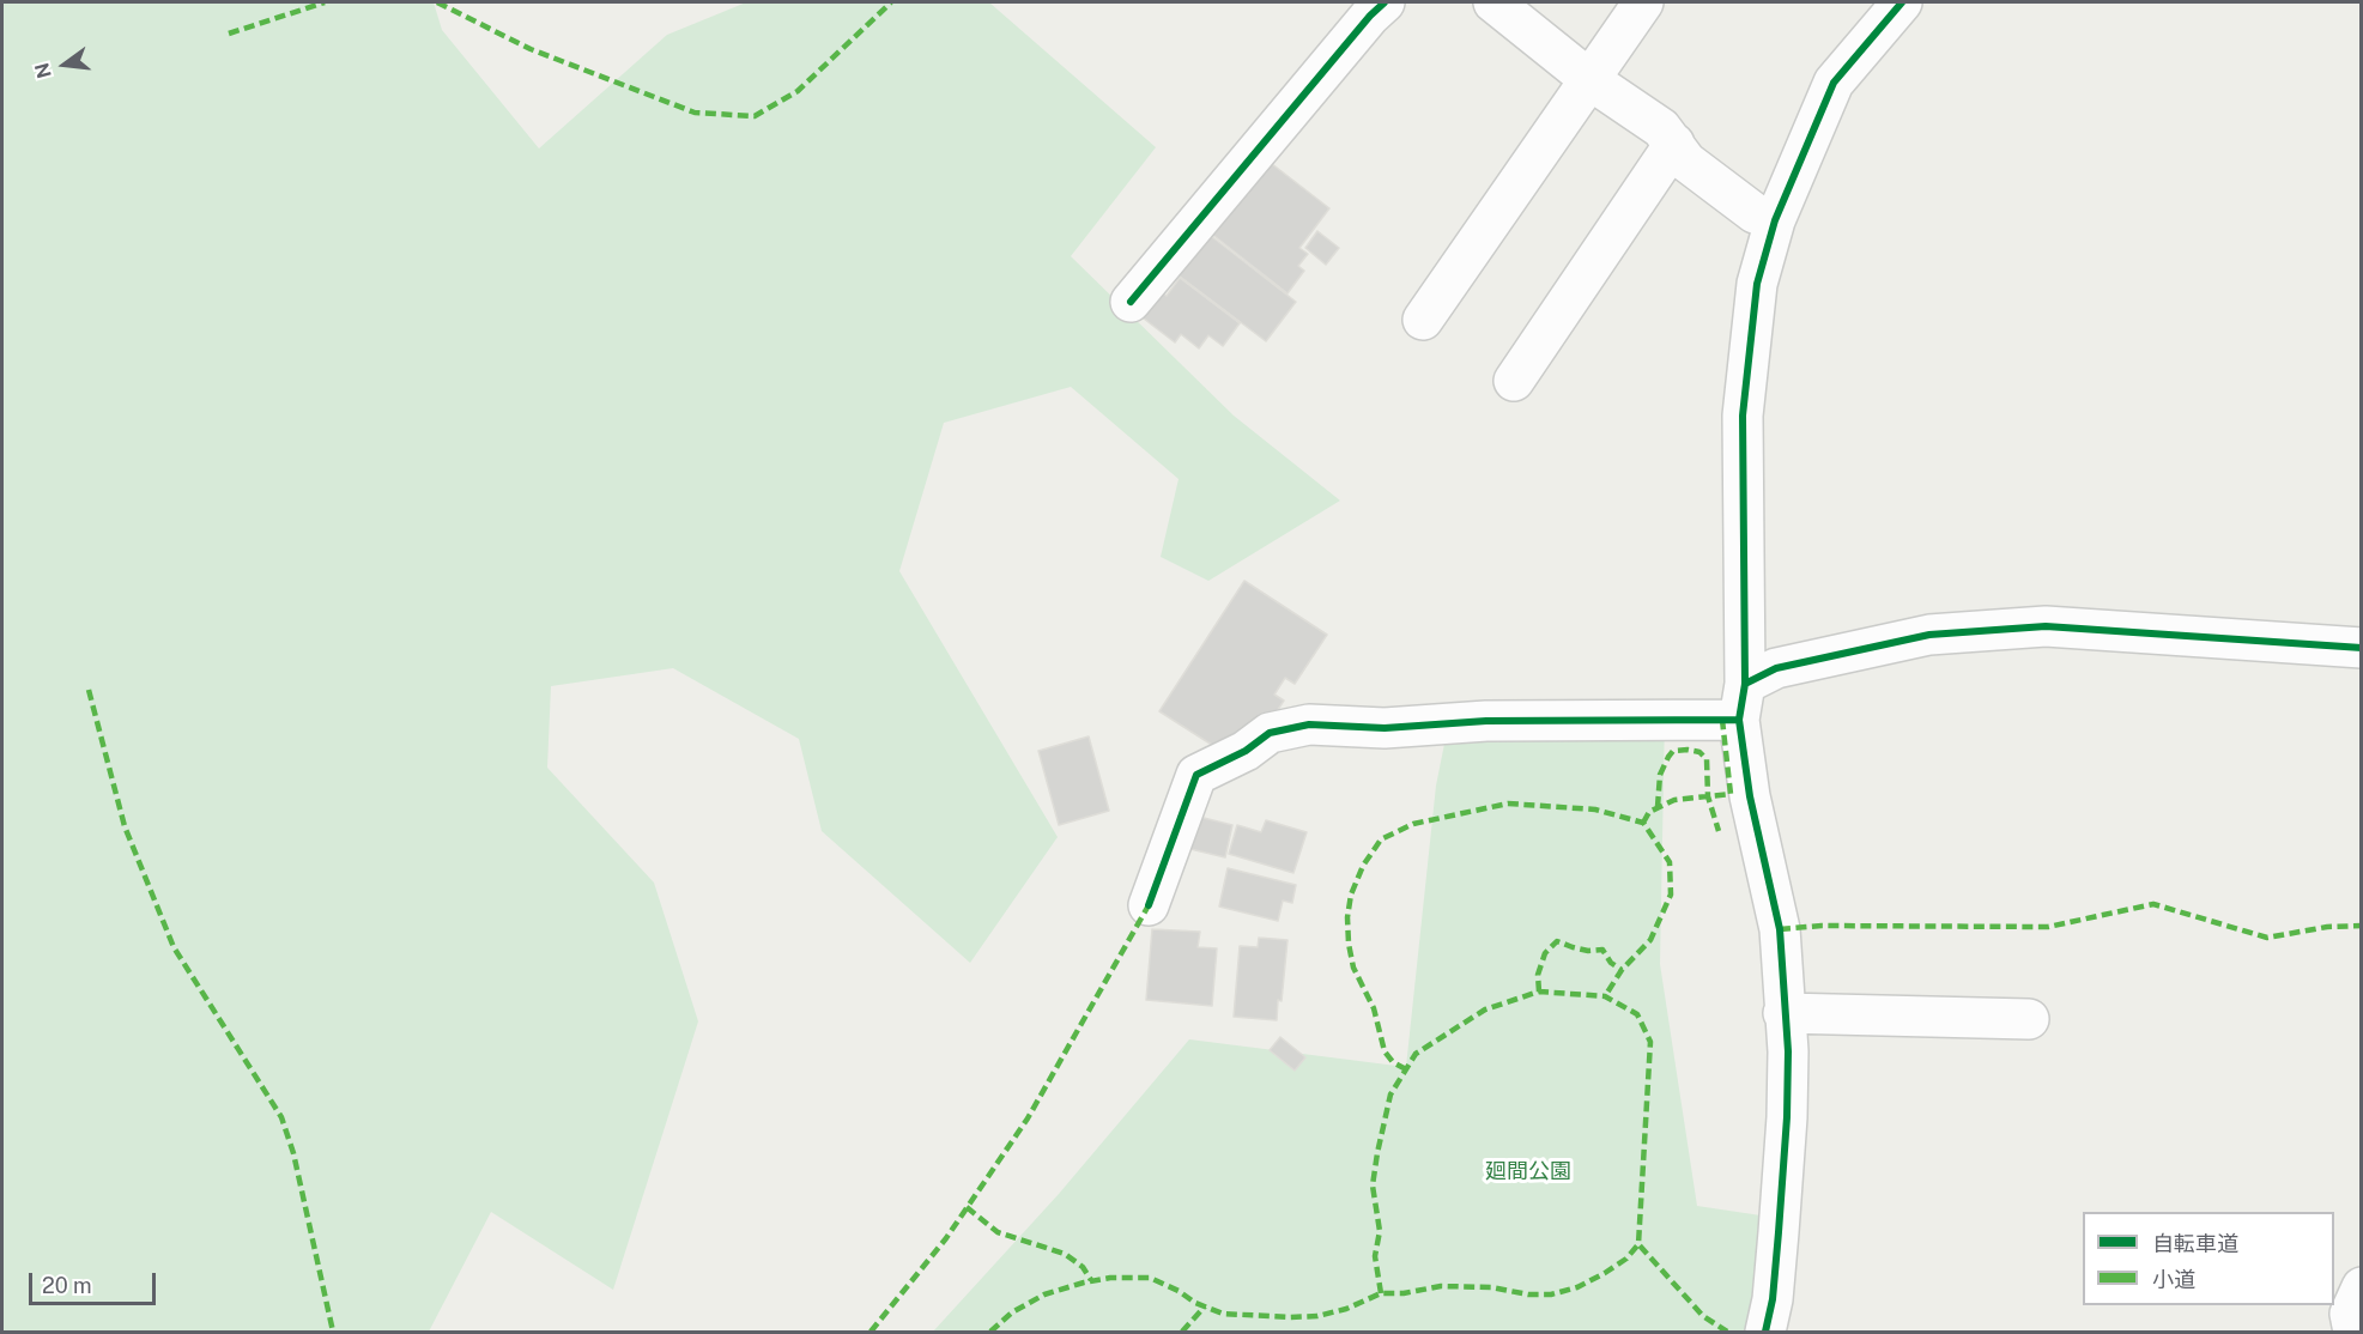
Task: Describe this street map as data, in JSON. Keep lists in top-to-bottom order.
{
  "parks": ["廻間公園"],
  "legend": ["自転車道", "小道"],
  "scale_bar": "20 m",
  "north": "left"
}
